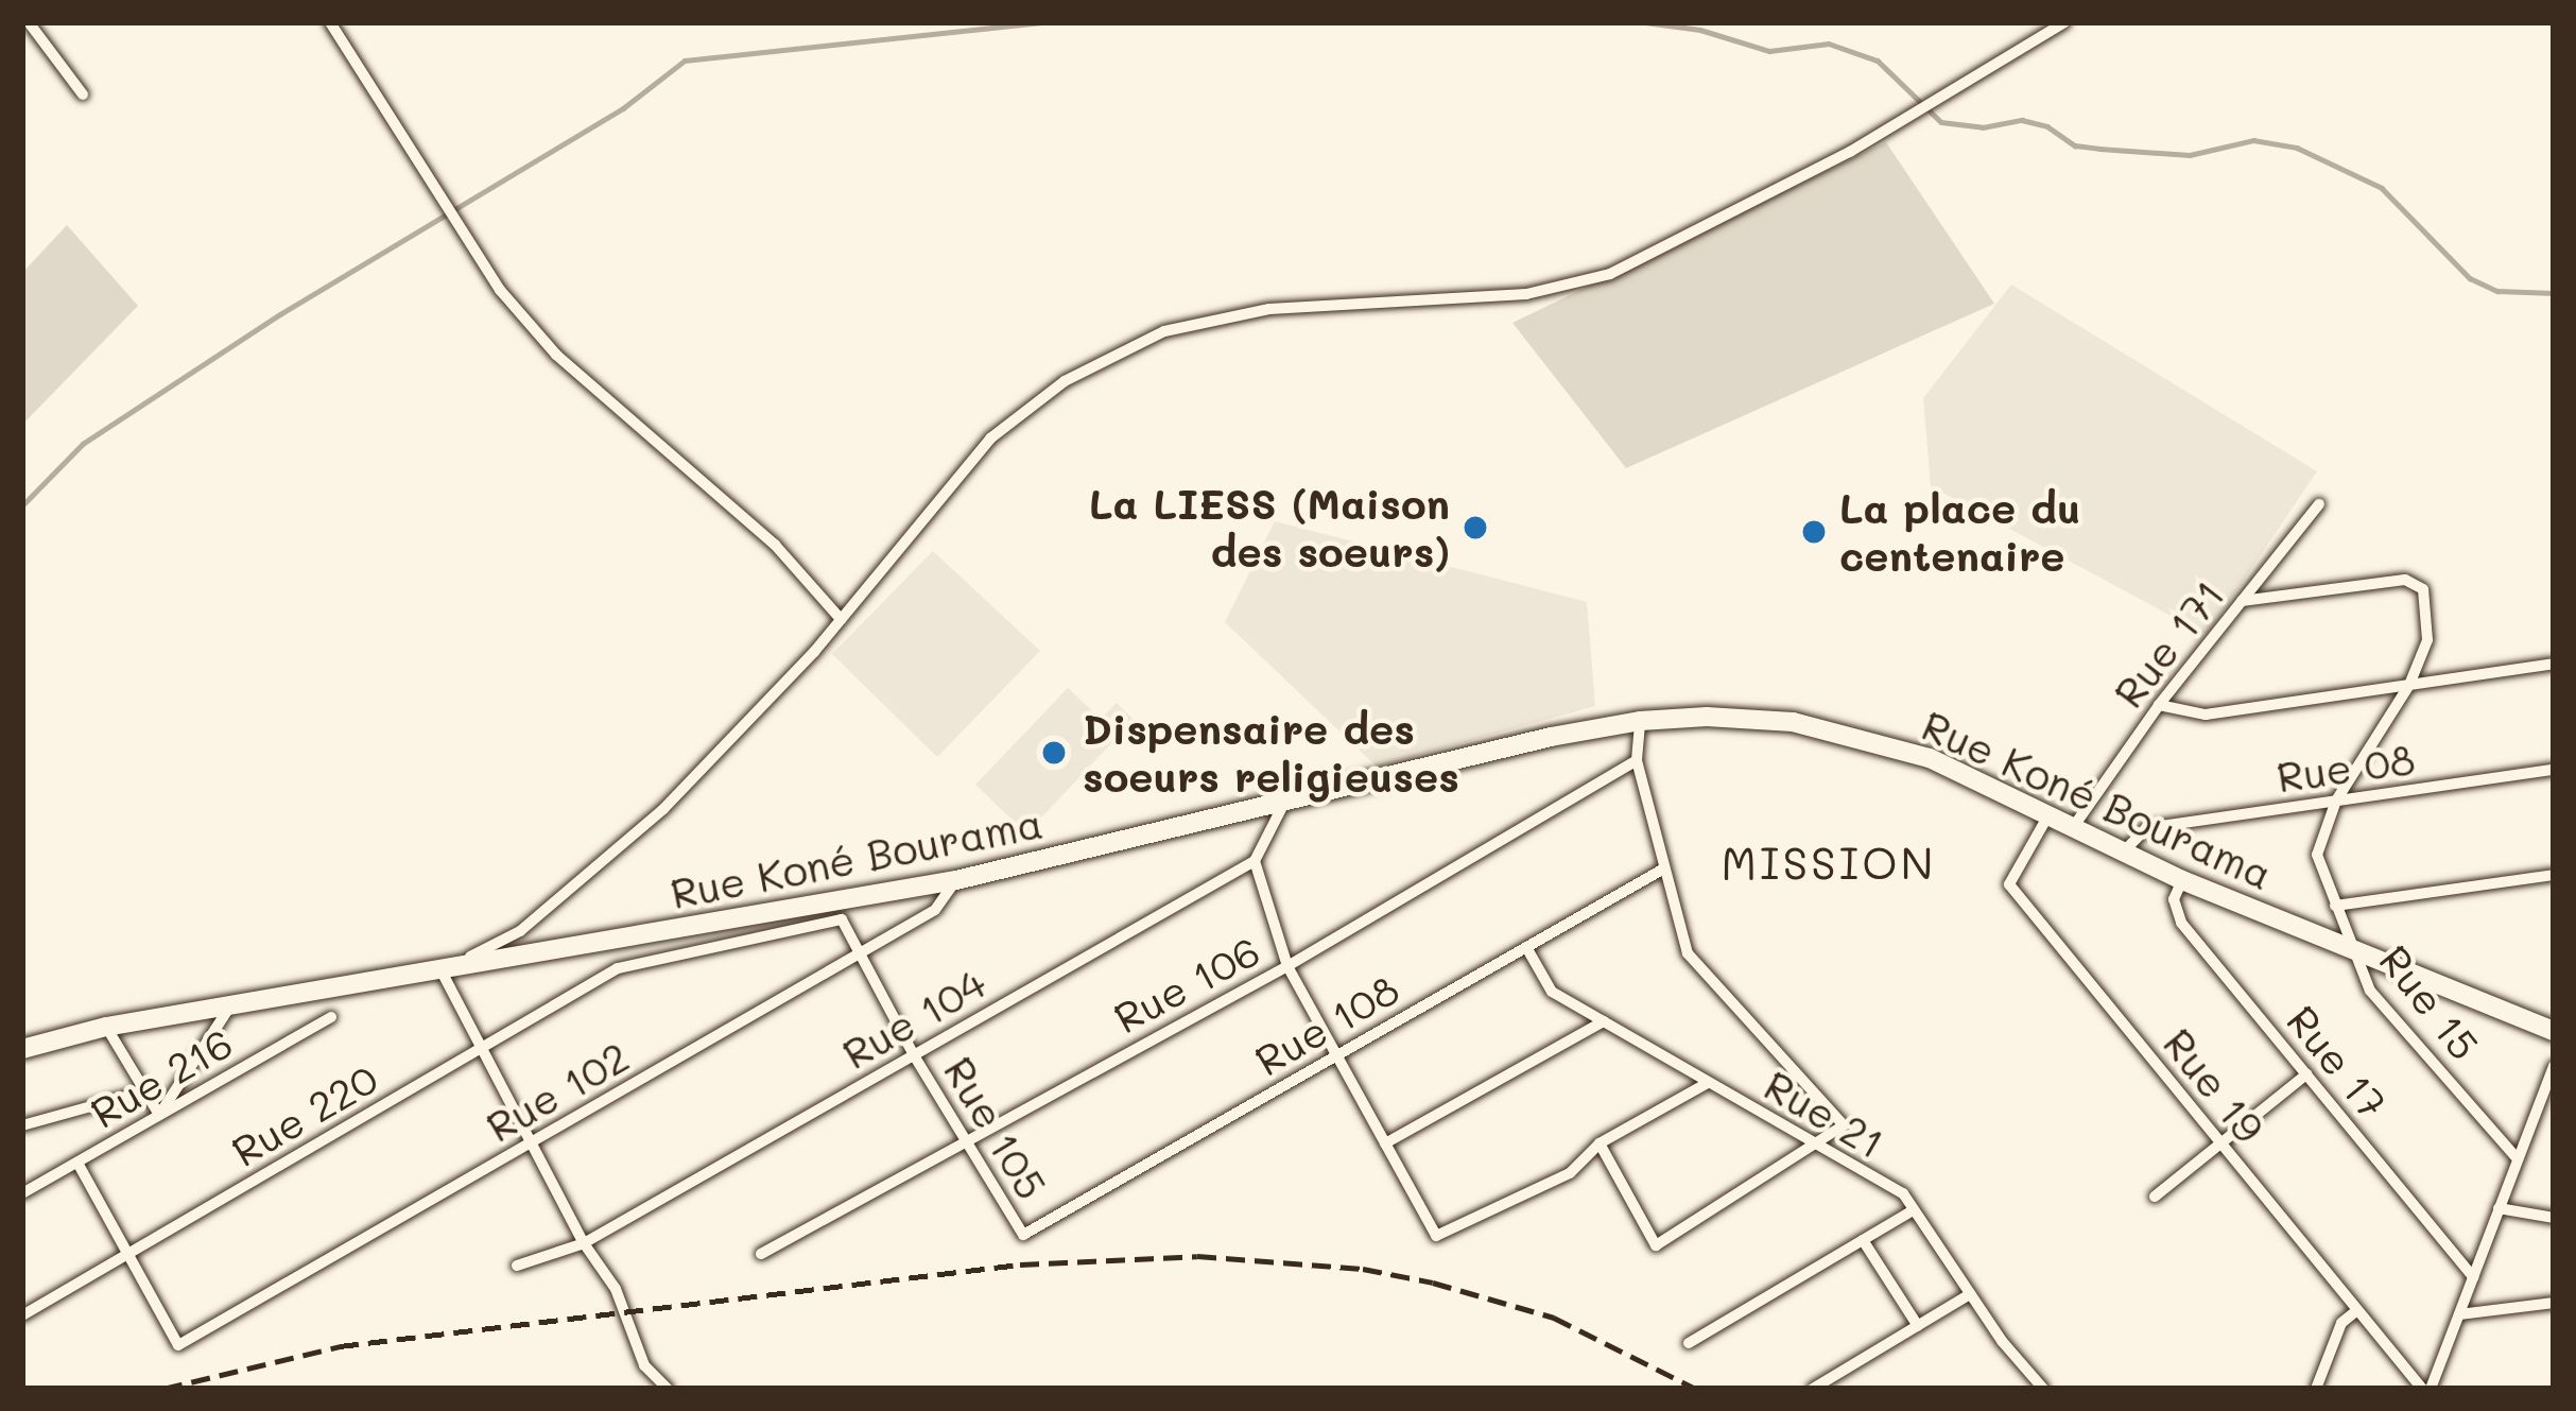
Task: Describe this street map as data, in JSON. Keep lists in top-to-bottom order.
{
  "streets": {
    "highway": ["Rue Koné Bourama"],
    "street": [
      "Rue 171",
      "Rue 08",
      "Rue 106",
      "Rue 15",
      "Rue 104",
      "Rue 108",
      "Rue 17",
      "Rue 216",
      "Rue 19",
      "Rue 102",
      "Rue 21",
      "Rue 220",
      "Rue 105"
    ]
  },
  "crossings": [
    ["Rue 171", "Rue Koné Bourama"],
    ["Rue 171", "Rue 15"],
    ["Rue 08", "Rue Koné Bourama"],
    ["Rue 08", "Rue 15"],
    ["Rue Koné Bourama", "Rue 15"],
    ["Rue Koné Bourama", "Rue 104"],
    ["Rue Koné Bourama", "Rue 17"],
    ["Rue Koné Bourama", "Rue 19"],
    ["Rue Koné Bourama", "Rue 102"],
    ["Rue 106", "Rue 105"],
    ["Rue 104", "Rue 105"],
    ["Rue 108", "Rue 21"],
    ["Rue 108", "Rue 105"],
    ["Rue 102", "Rue 220"],
    ["Rue 102", "Rue 105"],
    ["Rue 220", "Rue 105"]
  ],
  "districts": ["MISSION"],
  "places": ["La LIESS (Maison des soeurs)", "La place du centenaire", "Dispensaire des soeurs religieuses"]
}
